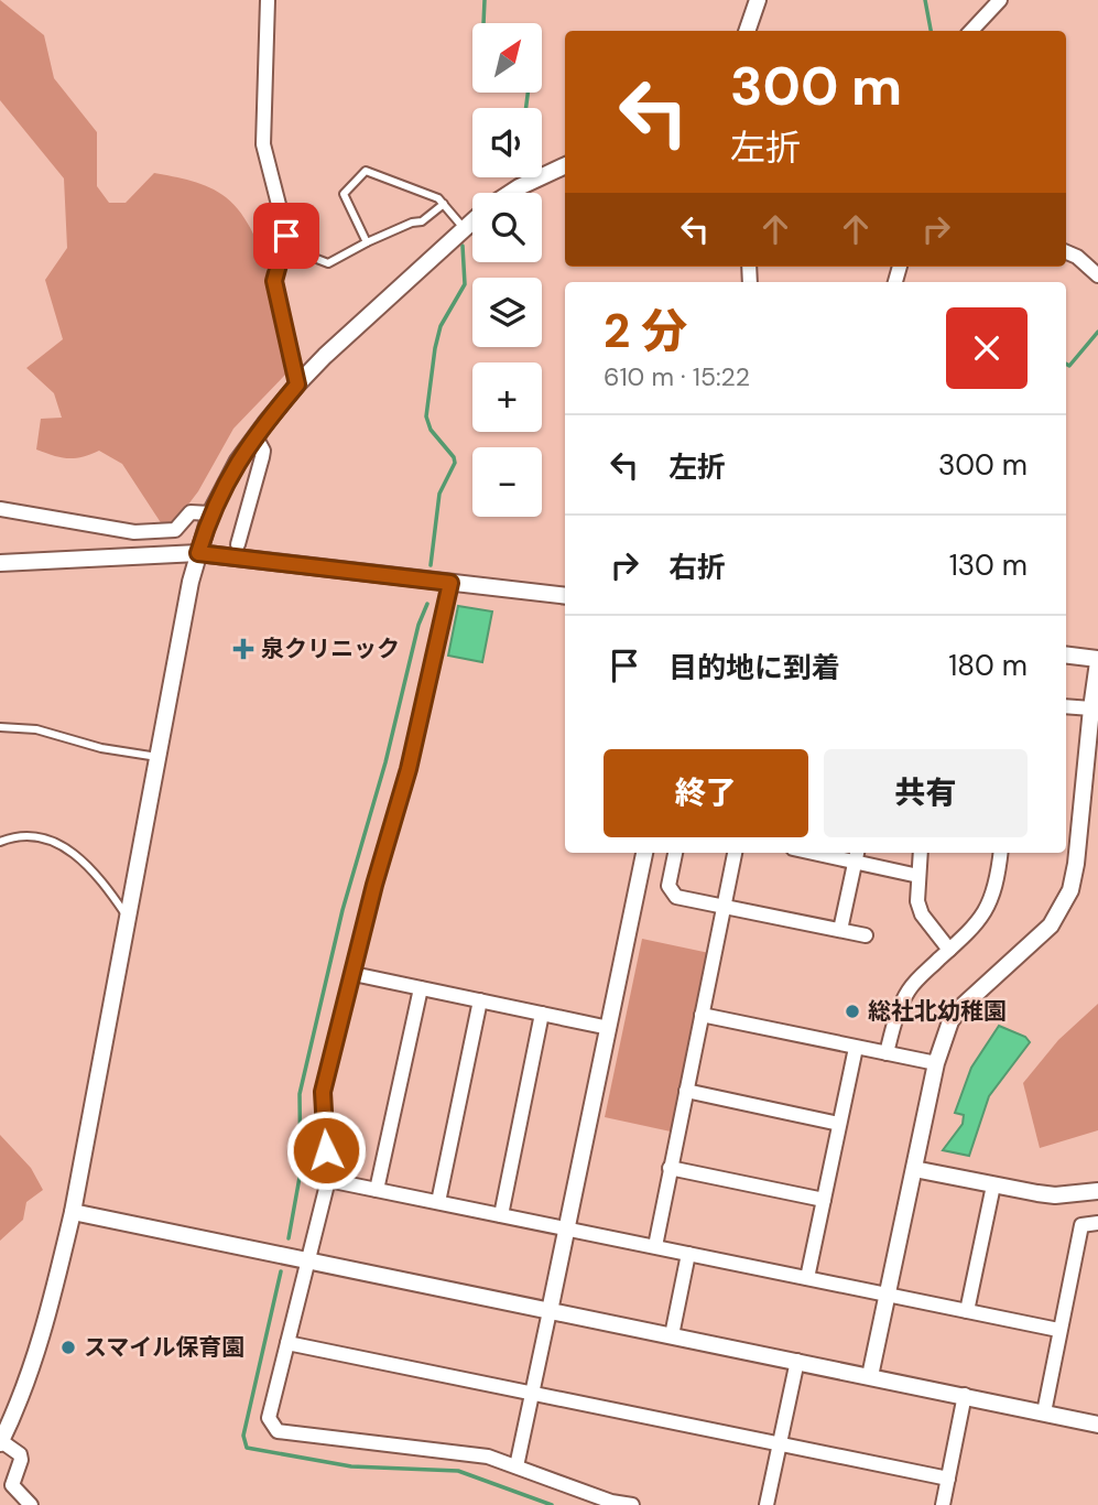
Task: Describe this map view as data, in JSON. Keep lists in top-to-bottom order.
{
  "places": {
    "health": ["泉クリニック"],
    "other": ["総社北幼稚園", "スマイル保育園"]
  },
  "north": "top right",
  "page": {
    "map_buttons": ["+", "−"],
    "turn": ["300 m", "左折"],
    "heading": ["2 分", "610 m · 15:22"],
    "list": [
      {
        "name": "左折",
        "value": "300 m"
      },
      {
        "name": "右折",
        "value": "130 m"
      },
      {
        "name": "目的地に到着",
        "value": "180 m"
      }
    ],
    "buttons": ["終了", "共有"]
  }
}
